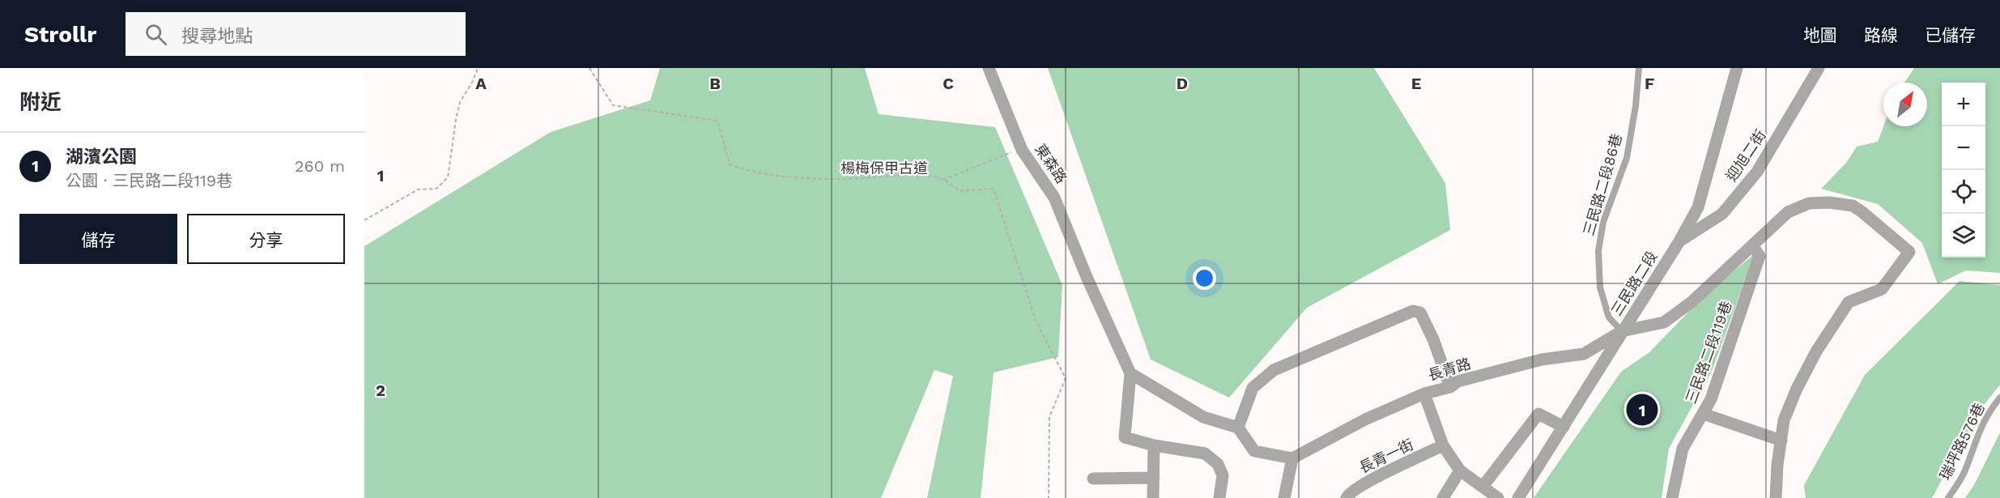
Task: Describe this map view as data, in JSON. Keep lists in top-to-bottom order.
{
  "streets": {
    "street": [
      "迎旭二街",
      "東森路",
      "三民路二段",
      "三民路二段119巷",
      "長青路",
      "長青一街"
    ],
    "lane": ["三民路二段86巷", "瑞坪路576巷"],
    "path": ["楊梅保甲古道"]
  },
  "crossings": [
    ["迎旭二街", "三民路二段"],
    ["三民路二段86巷", "三民路二段"],
    ["三民路二段86巷", "長青路"],
    ["三民路二段", "長青路"]
  ],
  "north": "top right",
  "page": {
    "header": "Strollr",
    "search": "搜尋地點",
    "nav": ["地圖", "路線", "已儲存"],
    "heading": "附近",
    "map_buttons": ["+", "−"],
    "list": [
      {
        "mark": "1",
        "name": "湖濱公園",
        "note": "公園 · 三民路二段119巷",
        "value": "260 m"
      }
    ],
    "buttons": ["儲存", "分享"],
    "pins": "1"
  },
  "grid": {
    "columns": [
      "A",
      "B",
      "C",
      "D",
      "E",
      "F"
    ],
    "rows": ["1", "2"]
  }
}
